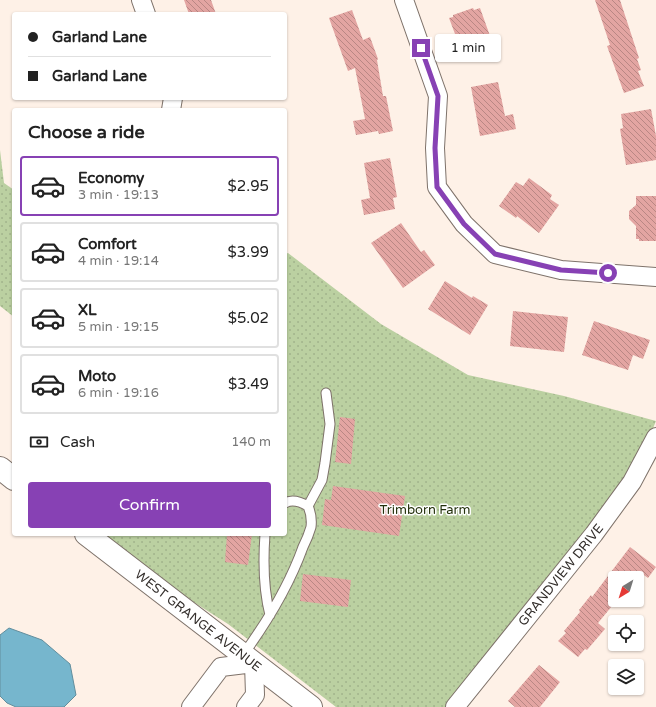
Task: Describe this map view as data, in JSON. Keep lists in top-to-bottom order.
{
  "streets": {
    "street": ["GRANDVIEW DRIVE", "WEST GRANGE AVENUE"]
  },
  "parks": ["Trimborn Farm"],
  "north": "bottom left",
  "page": {
    "banner": ["Garland Lane", "Garland Lane"],
    "bubble": "1 min",
    "heading": "Choose a ride",
    "list": [
      {
        "name": "Economy",
        "note": "3 min · 19:13",
        "value": "$2.95"
      },
      {
        "name": "Comfort",
        "note": "4 min · 19:14",
        "value": "$3.99"
      },
      {
        "name": "XL",
        "note": "5 min · 19:15",
        "value": "$5.02"
      },
      {
        "name": "Moto",
        "note": "6 min · 19:16",
        "value": "$3.49"
      }
    ],
    "pay": ["Cash", "140 m"],
    "buttons": "Confirm"
  }
}
